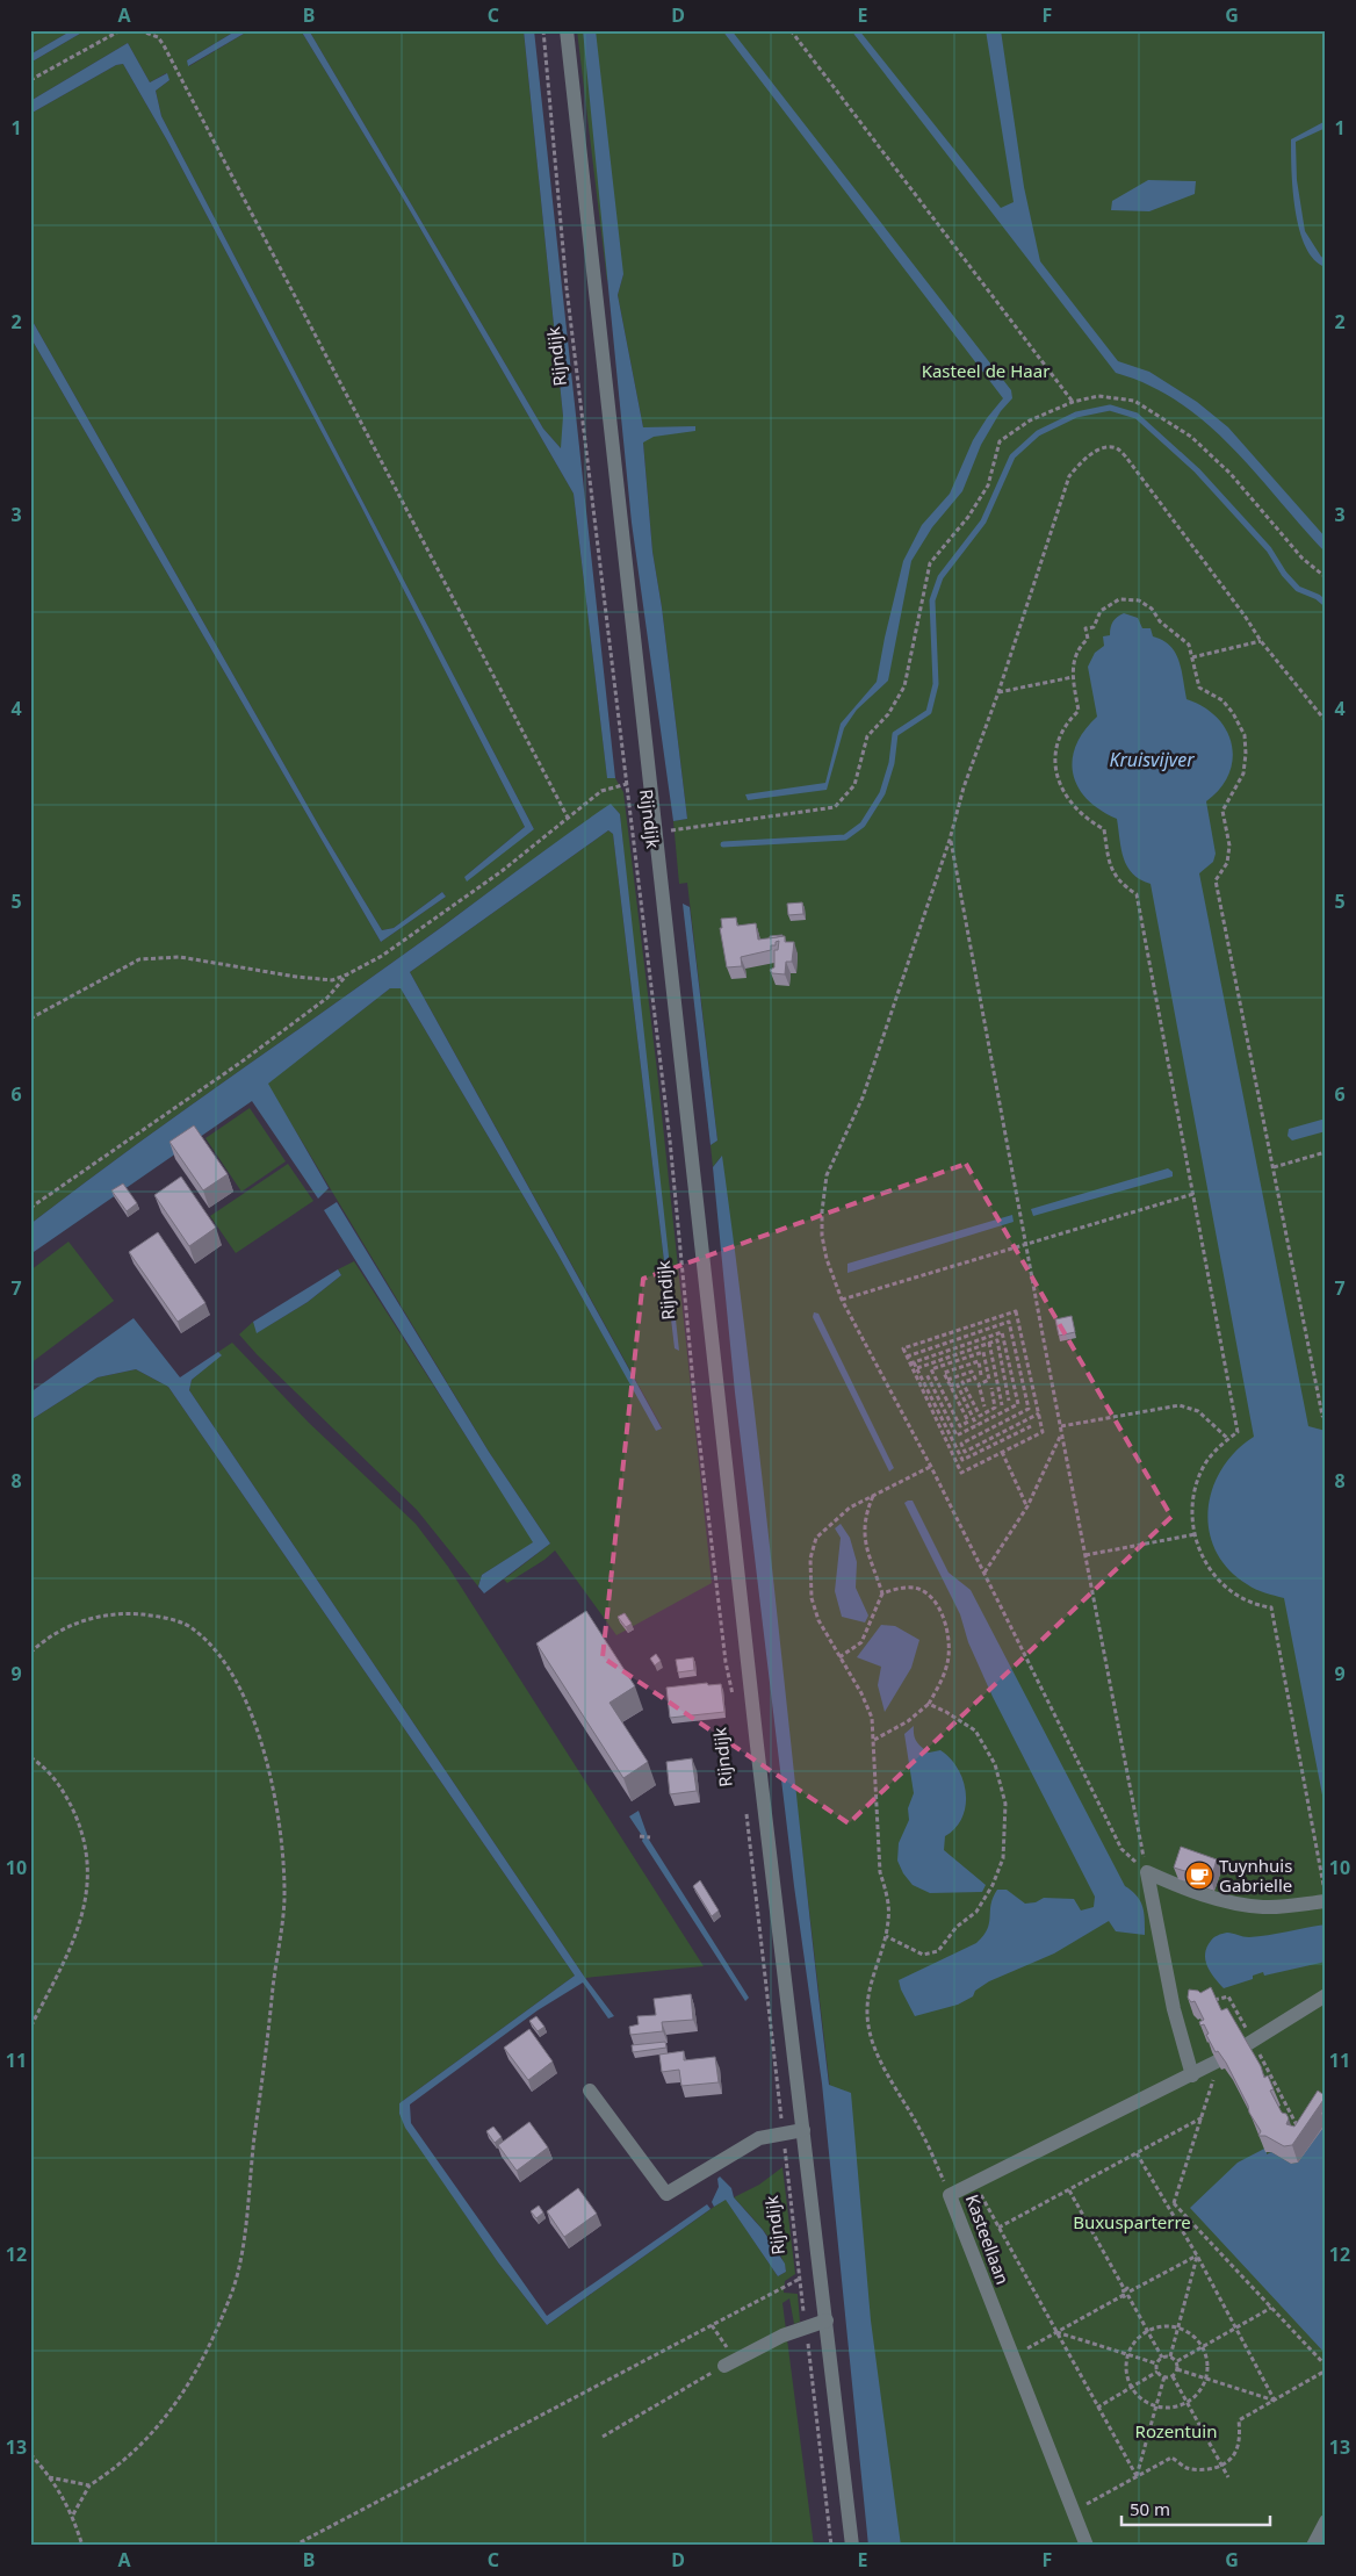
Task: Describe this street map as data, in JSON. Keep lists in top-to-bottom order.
{
  "streets": {
    "street": ["Rijndijk", "Kasteellaan"]
  },
  "water": ["Kruisvijver"],
  "parks": ["Kasteel de Haar", "Buxusparterre", "Rozentuin"],
  "places": {
    "cafe": ["Tuynhuis Gabrielle"]
  },
  "scale_bar": "50 m",
  "grid": {
    "columns": [
      "A",
      "B",
      "C",
      "D",
      "E",
      "F",
      "G"
    ],
    "rows": [
      "1",
      "2",
      "3",
      "4",
      "5",
      "6",
      "7",
      "8",
      "9",
      "10",
      "11",
      "12",
      "13"
    ]
  }
}
